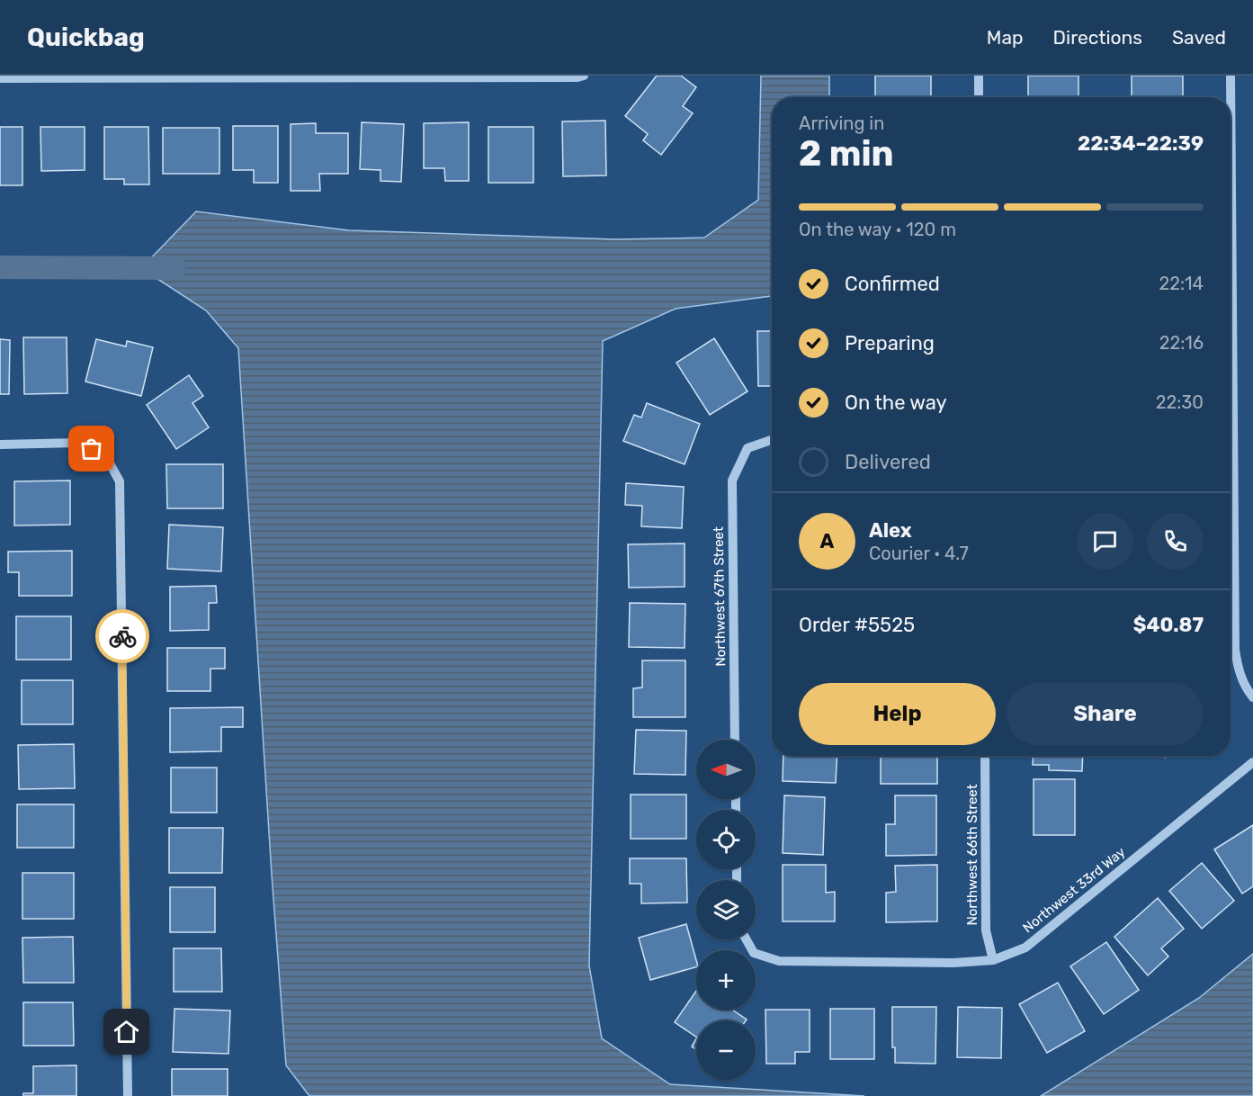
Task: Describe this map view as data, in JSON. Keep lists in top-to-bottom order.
{
  "streets": {
    "street": ["Northwest 67th Street", "Northwest 66th Street", "Northwest 33rd Way"]
  },
  "crossings": [
    ["Northwest 66th Street", "Northwest 33rd Way"]
  ],
  "north": "left",
  "page": {
    "header": "Quickbag",
    "nav": ["Map", "Directions", "Saved"],
    "heading": ["2 min", "Arriving in", "22:34–22:39"],
    "panel": [
      "Alex",
      "Courier · 4.7",
      "Order #5525",
      "$40.87"
    ],
    "bar": "On the way · 120 m",
    "list": [
      ["Confirmed", "22:14"],
      ["Preparing", "22:16"],
      ["On the way", "22:30"],
      "Delivered"
    ],
    "round": "A",
    "buttons": ["Help", "Share"],
    "map_buttons": ["+", "−"]
  }
}
